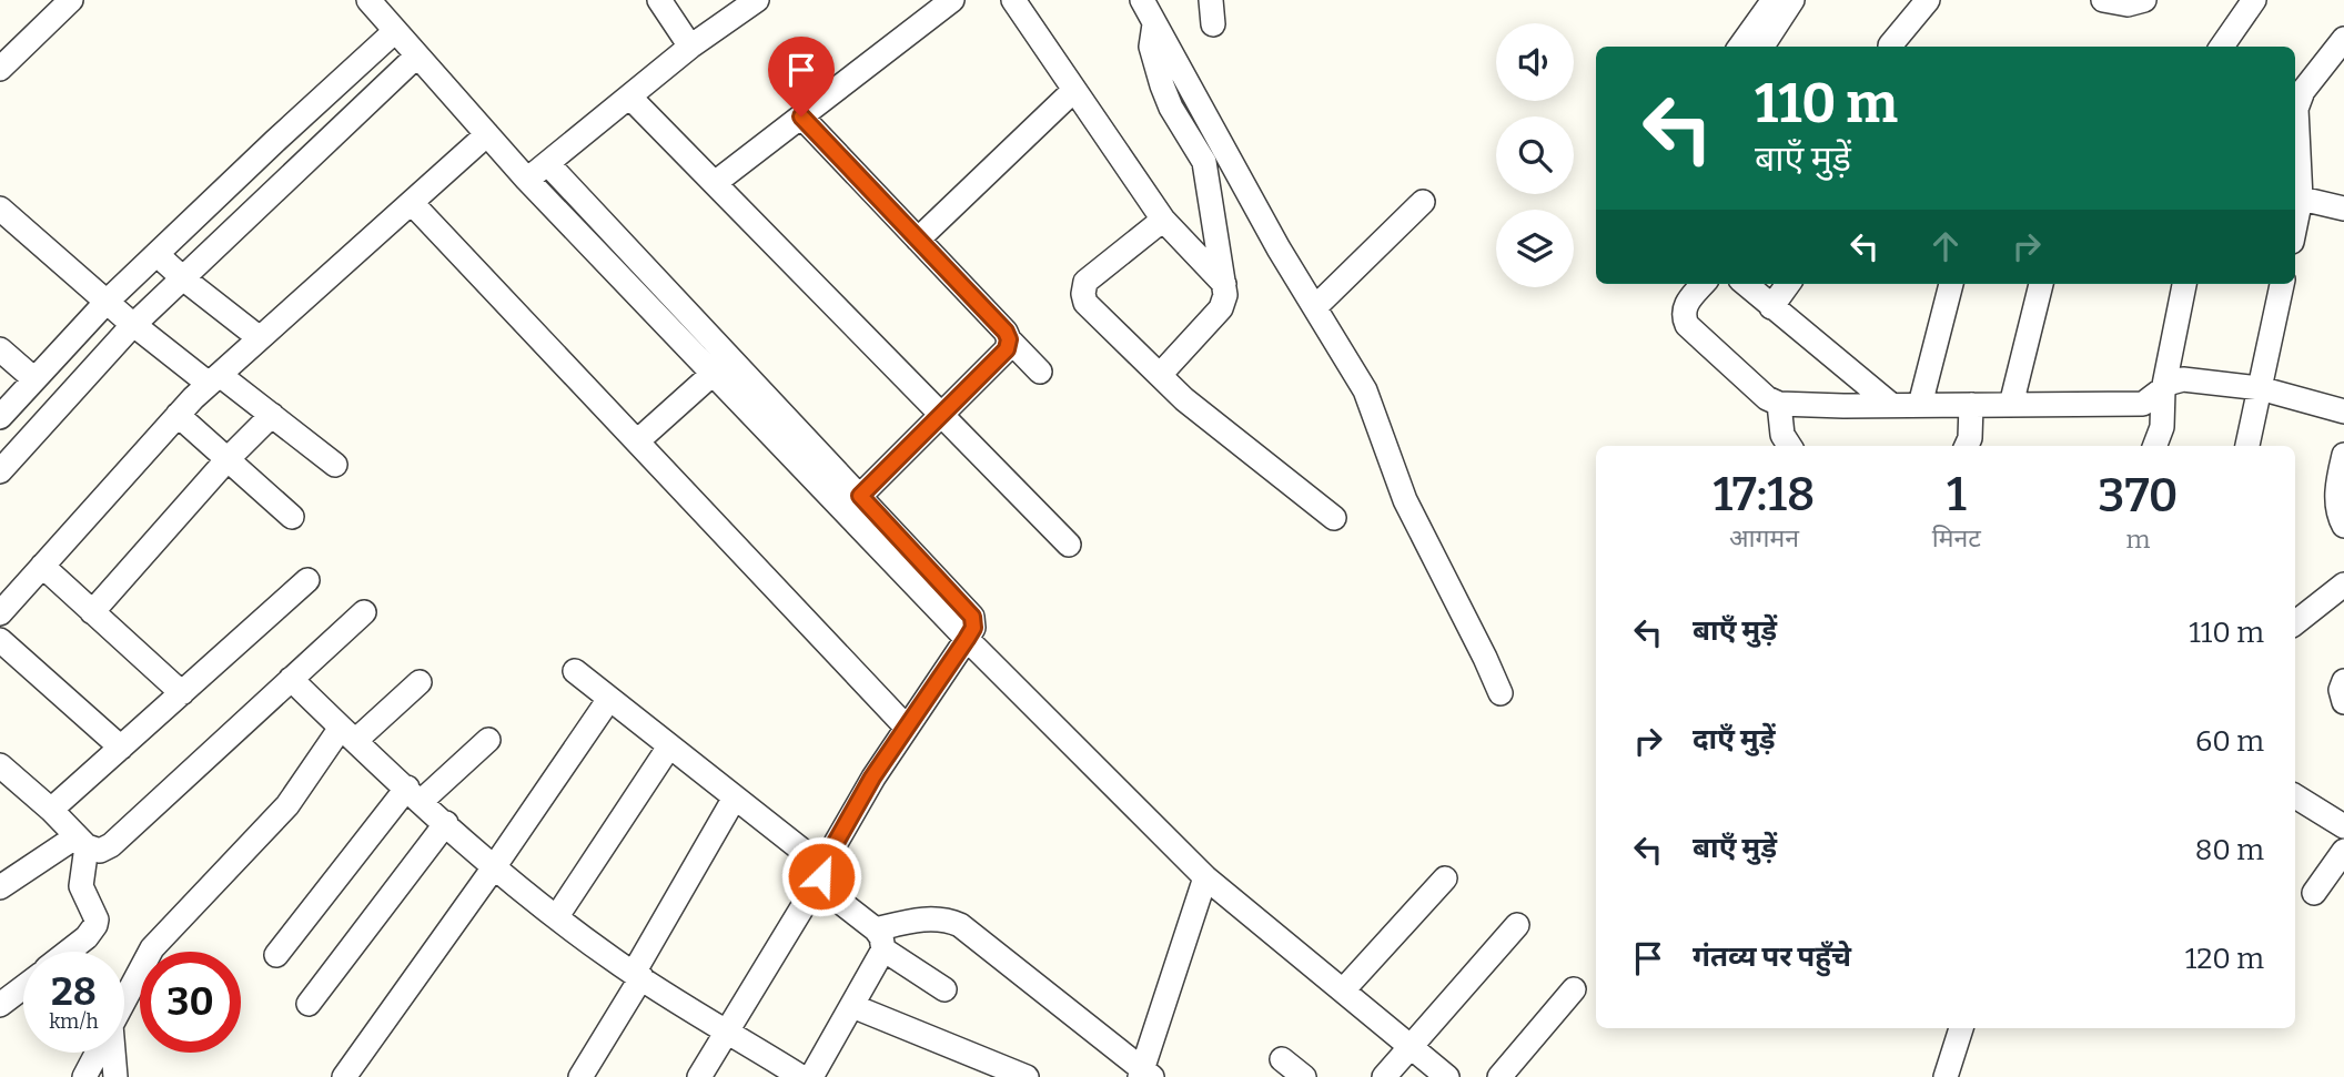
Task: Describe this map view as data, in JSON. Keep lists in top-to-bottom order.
{
  "page": {
    "turn": ["110 m", "बाएँ मुड़ें"],
    "eta": [
      "17:18",
      "आगमन",
      "1",
      "मिनट",
      "370",
      "m"
    ],
    "list": [
      {
        "name": "बाएँ मुड़ें",
        "value": "110 m"
      },
      {
        "name": "दाएँ मुड़ें",
        "value": "60 m"
      },
      {
        "name": "बाएँ मुड़ें",
        "value": "80 m"
      },
      {
        "name": "गंतव्य पर पहुँचे",
        "value": "120 m"
      }
    ],
    "speed": "28 km/h",
    "limit": "30"
  }
}
